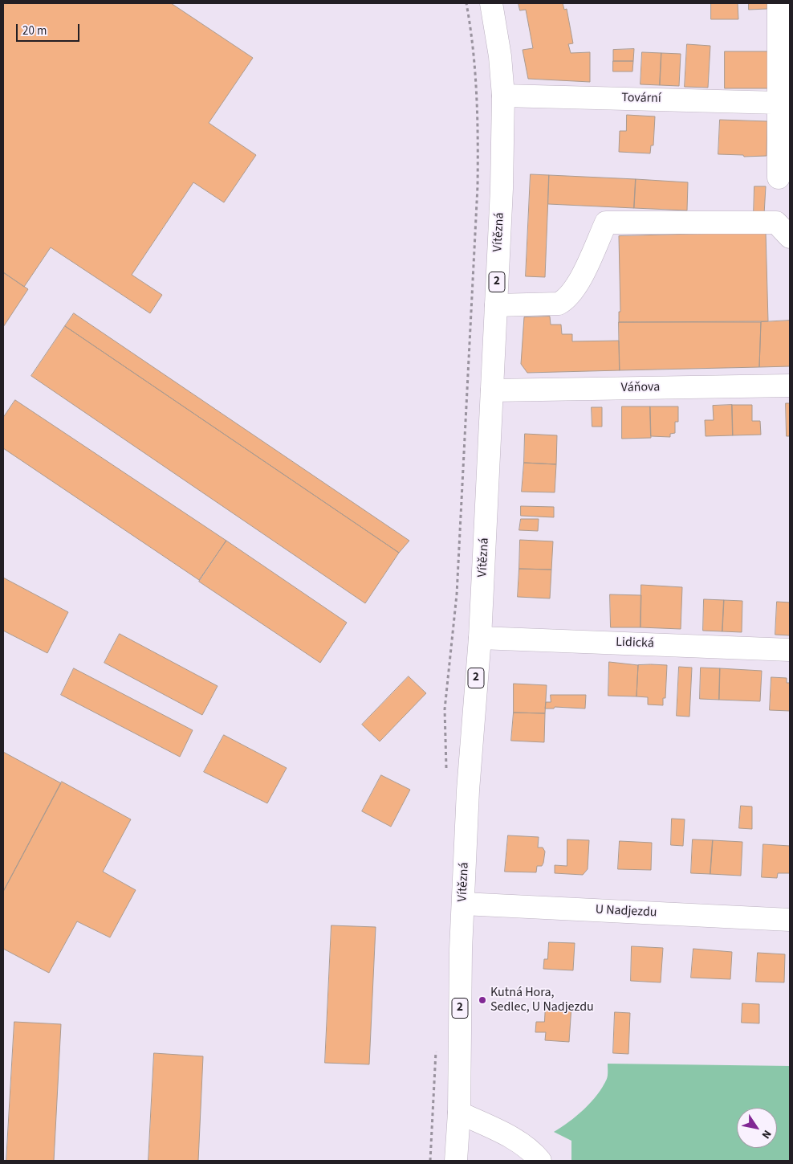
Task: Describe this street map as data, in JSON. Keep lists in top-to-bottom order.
{
  "streets": {
    "street": [
      "Tovární",
      "Vítězná",
      "2",
      "Váňova",
      "Lidická",
      "U Nadjezdu"
    ]
  },
  "crossings": [
    ["Tovární", "Vítězná"],
    ["Vítězná", "Váňova"],
    ["Vítězná", "Lidická"],
    ["Vítězná", "U Nadjezdu"]
  ],
  "places": ["Kutná Hora, Sedlec, U Nadjezdu"],
  "scale_bar": "20 m",
  "north": "bottom right"
}
